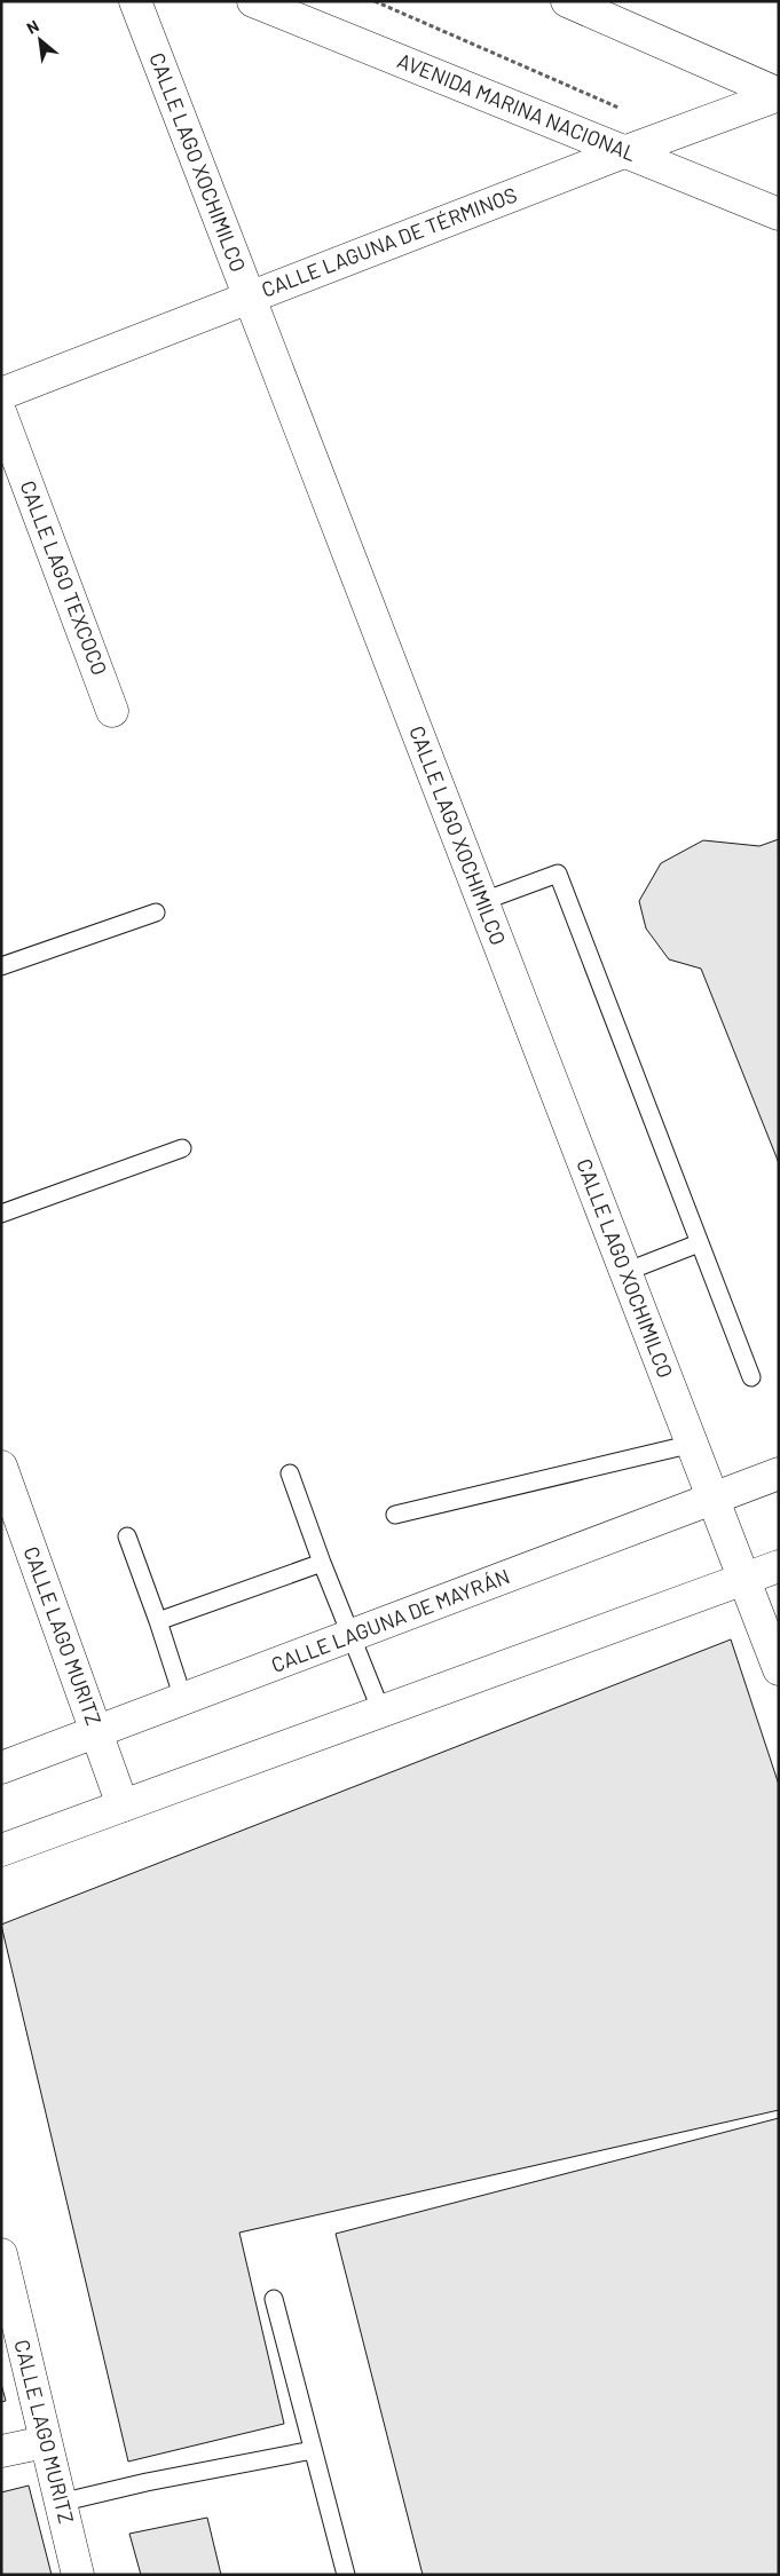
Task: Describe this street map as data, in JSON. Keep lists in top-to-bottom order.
{
  "streets": {
    "street": [
      "AVENIDA MARINA NACIONAL",
      "CALLE LAGO XOCHIMILCO",
      "CALLE LAGUNA DE TÉRMINOS",
      "CALLE LAGO TEXCOCO",
      "CALLE LAGUNA DE MAYRÁN",
      "CALLE LAGO MURITZ"
    ]
  },
  "crossings": [
    ["AVENIDA MARINA NACIONAL", "CALLE LAGUNA DE TÉRMINOS"],
    ["CALLE LAGO XOCHIMILCO", "CALLE LAGUNA DE TÉRMINOS"],
    ["CALLE LAGO XOCHIMILCO", "CALLE LAGUNA DE MAYRÁN"],
    ["CALLE LAGUNA DE MAYRÁN", "CALLE LAGO MURITZ"]
  ],
  "north": "top left"
}
